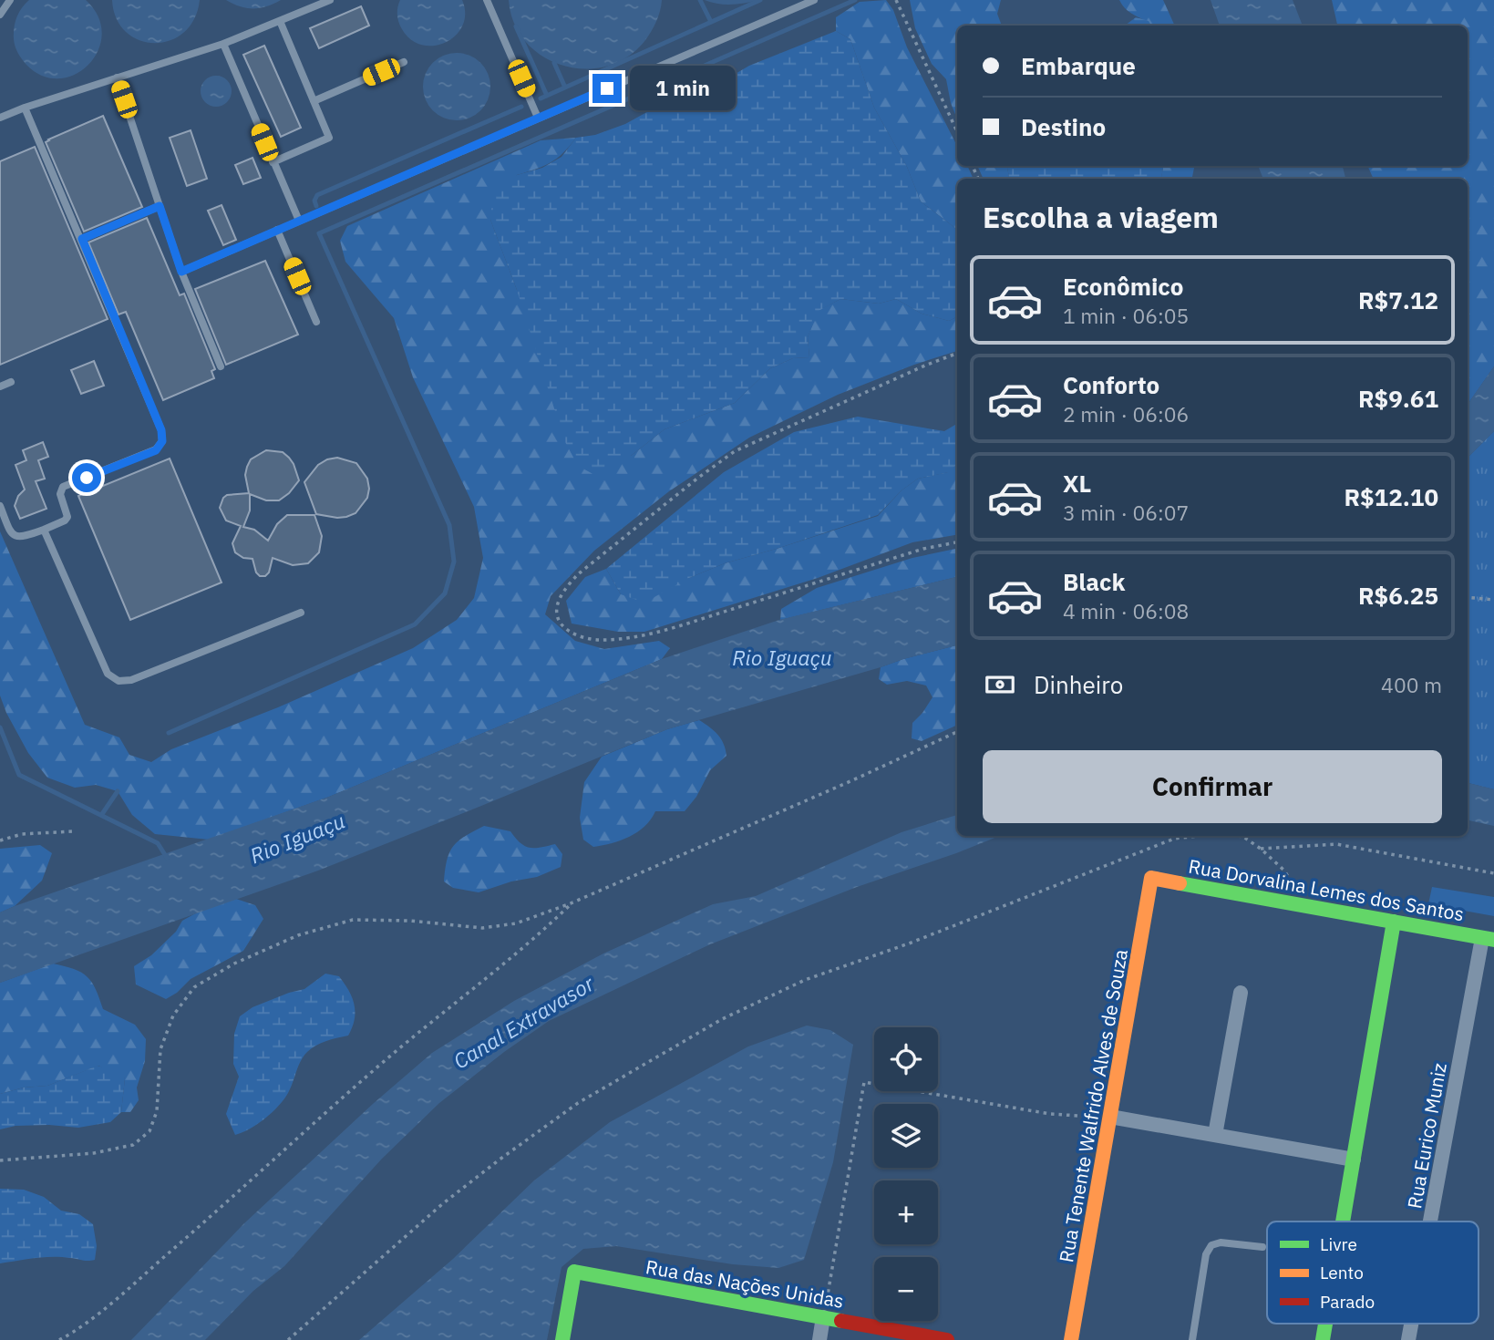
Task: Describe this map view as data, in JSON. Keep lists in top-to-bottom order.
{
  "streets": {
    "street": [
      "Rua Dorvalina Lemes dos Santos",
      "Rua Tenente Walfrido Alves de Souza",
      "Rua Eurico Muniz",
      "Rua das Nações Unidas"
    ]
  },
  "crossings": [
    ["Rua Dorvalina Lemes dos Santos", "Rua Tenente Walfrido Alves de Souza"],
    ["Rua Dorvalina Lemes dos Santos", "Rua Eurico Muniz"]
  ],
  "water": ["Rio Iguaçu", "Canal Extravasor"],
  "legend": ["Livre", "Lento", "Parado"],
  "page": {
    "banner": ["Embarque", "Destino"],
    "bubble": "1 min",
    "heading": "Escolha a viagem",
    "list": [
      {
        "name": "Econômico",
        "note": "1 min · 06:05",
        "value": "R$7.12"
      },
      {
        "name": "Conforto",
        "note": "2 min · 06:06",
        "value": "R$9.61"
      },
      {
        "name": "XL",
        "note": "3 min · 06:07",
        "value": "R$12.10"
      },
      {
        "name": "Black",
        "note": "4 min · 06:08",
        "value": "R$6.25"
      }
    ],
    "pay": ["Dinheiro", "400 m"],
    "buttons": "Confirmar",
    "map_buttons": ["+", "−"]
  }
}
